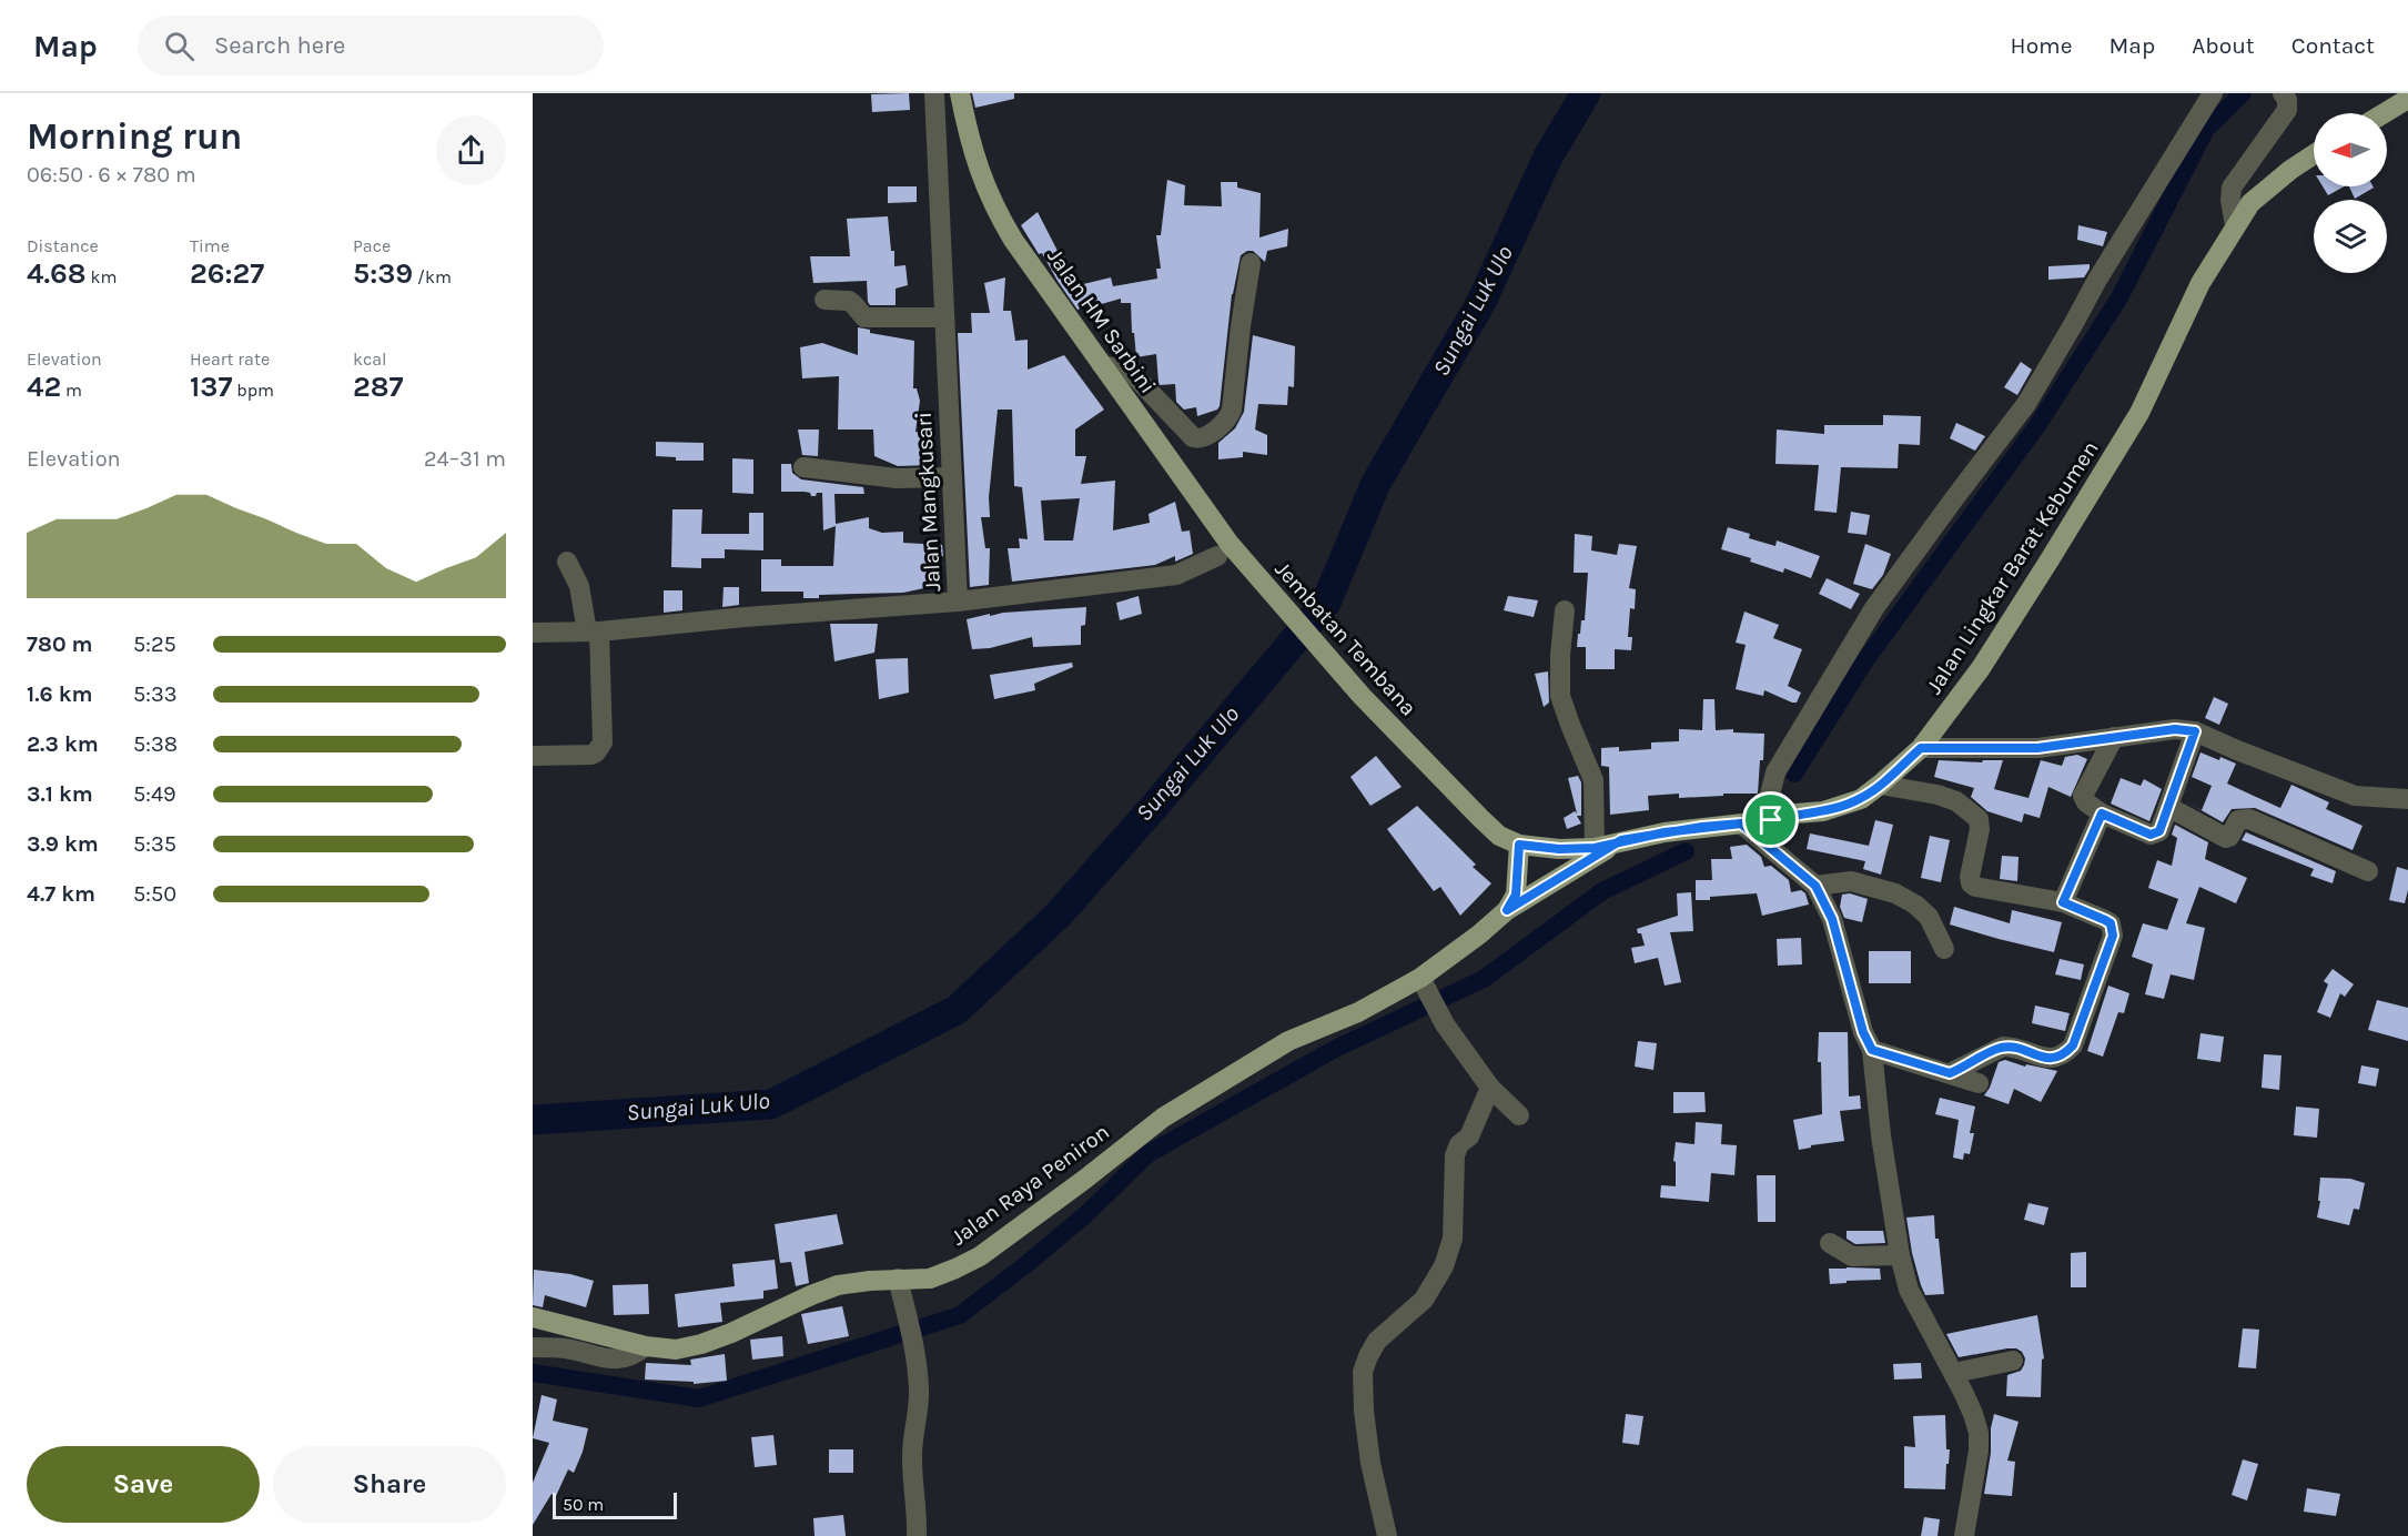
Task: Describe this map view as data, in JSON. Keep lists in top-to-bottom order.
{
  "streets": {
    "main road": [
      "Jalan HM Sarbini",
      "Jalan Lingkar Barat Kebumen",
      "Jembatan Tembana",
      "Jalan Raya Peniron"
    ],
    "street": ["Jalan Mangkusari"]
  },
  "crossings": [
    ["Jalan HM Sarbini", "Jembatan Tembana"],
    ["Jalan Lingkar Barat Kebumen", "Jembatan Tembana"],
    ["Jalan Lingkar Barat Kebumen", "Jalan Raya Peniron"]
  ],
  "water": ["Sungai Luk Ulo"],
  "scale_bar": "50 m",
  "north": "left",
  "page": {
    "header": "Map",
    "search": "Search here",
    "nav": [
      "Home",
      "Map",
      "About",
      "Contact"
    ],
    "heading": ["Morning run", "06:50 · 6 × 780 m"],
    "stats": [
      ["Distance", "4.68 km"],
      ["Time", "26:27"],
      ["Pace", "5:39 /km"],
      ["Elevation", "42 m"],
      ["Heart rate", "137 bpm"],
      ["kcal", "287"]
    ],
    "chart": ["Elevation", "24–31 m"],
    "list": [
      {
        "name": "780 m",
        "note": "5:25"
      },
      {
        "name": "1.6 km",
        "note": "5:33"
      },
      {
        "name": "2.3 km",
        "note": "5:38"
      },
      {
        "name": "3.1 km",
        "note": "5:49"
      },
      {
        "name": "3.9 km",
        "note": "5:35"
      },
      {
        "name": "4.7 km",
        "note": "5:50"
      }
    ],
    "buttons": ["Save", "Share"],
    "scale": "50 m"
  }
}
